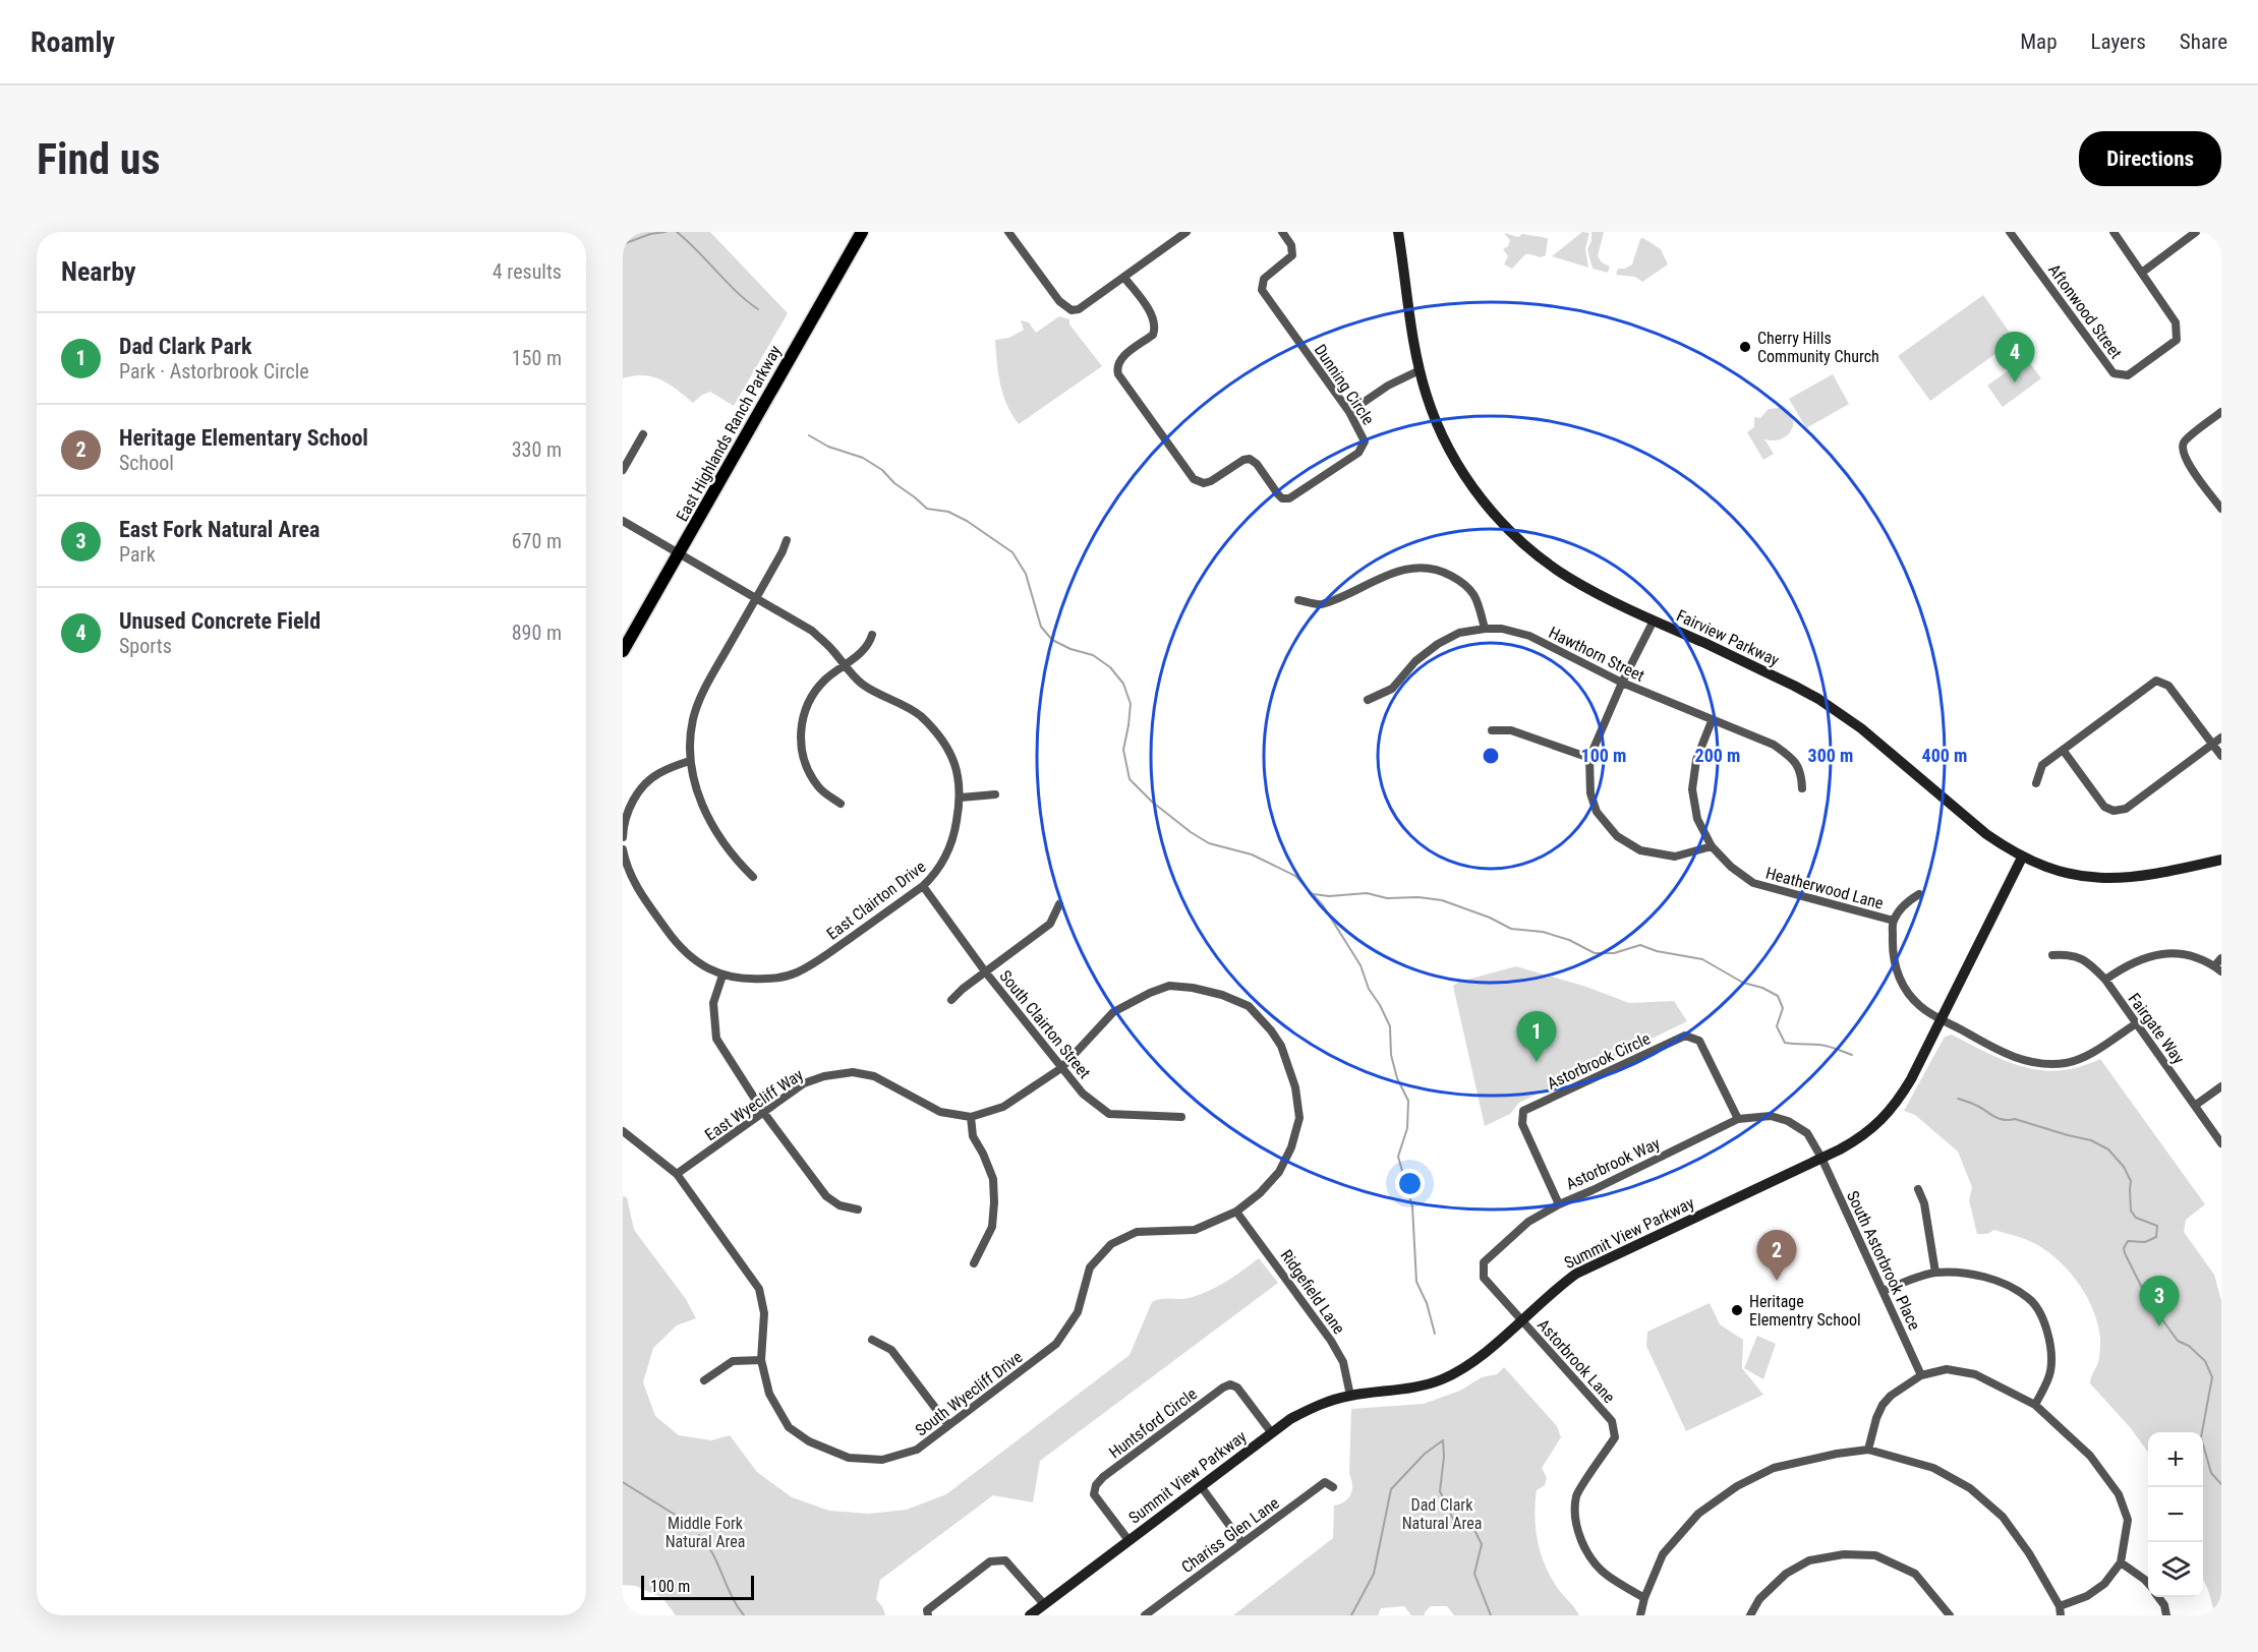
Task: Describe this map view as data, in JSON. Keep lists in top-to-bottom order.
{
  "streets": {
    "main road": ["East Highlands Ranch Parkway"],
    "street": [
      "Aftonwood Street",
      "Dunning Circle",
      "Fairview Parkway",
      "Hawthorn Street",
      "Heatherwood Lane",
      "East Clairton Drive",
      "South Clairton Street",
      "Fairgate Way",
      "Astorbrook Circle",
      "East Wyecliff Way",
      "Astorbrook Way",
      "Summit View Parkway",
      "South Astorbrook Place",
      "Ridgefield Lane",
      "Astorbrook Lane",
      "South Wyecliff Drive",
      "Huntsford Circle",
      "Chariss Glen Lane"
    ]
  },
  "crossings": [
    ["East Highlands Ranch Parkway", "East Clairton Drive"],
    ["Fairview Parkway", "Summit View Parkway"],
    ["Hawthorn Street", "Heatherwood Lane"],
    ["East Clairton Drive", "South Clairton Street"],
    ["South Clairton Street", "East Wyecliff Way"],
    ["Astorbrook Circle", "Astorbrook Way"],
    ["East Wyecliff Way", "Ridgefield Lane"],
    ["East Wyecliff Way", "South Wyecliff Drive"],
    ["Astorbrook Way", "Summit View Parkway"],
    ["Astorbrook Way", "South Astorbrook Place"],
    ["Astorbrook Way", "Astorbrook Lane"],
    ["Summit View Parkway", "South Astorbrook Place"],
    ["Summit View Parkway", "Ridgefield Lane"],
    ["Summit View Parkway", "Astorbrook Lane"],
    ["Summit View Parkway", "Huntsford Circle"],
    ["Ridgefield Lane", "South Wyecliff Drive"]
  ],
  "parks": ["Dad Clark Natural Area", "Middle Fork Natural Area"],
  "places": ["Cherry Hills Community Church", "Heritage Elementry School"],
  "scale_bar": "100 m",
  "page": {
    "header": "Roamly",
    "nav": ["Map", "Layers", "Share"],
    "buttons": "Directions",
    "title": "Find us",
    "heading": ["Nearby", "4 results"],
    "list": [
      {
        "mark": "1",
        "name": "Dad Clark Park",
        "note": "Park · Astorbrook Circle",
        "value": "150 m"
      },
      {
        "mark": "2",
        "name": "Heritage Elementary School",
        "note": "School",
        "value": "330 m"
      },
      {
        "mark": "3",
        "name": "East Fork Natural Area",
        "note": "Park",
        "value": "670 m"
      },
      {
        "mark": "4",
        "name": "Unused Concrete Field",
        "note": "Sports",
        "value": "890 m"
      }
    ],
    "pins": [
      "4",
      "1",
      "2",
      "3"
    ],
    "map_buttons": ["+", "−"],
    "scale": "100 m"
  },
  "rings": [
    "100 m",
    "200 m",
    "300 m",
    "400 m"
  ]
}
